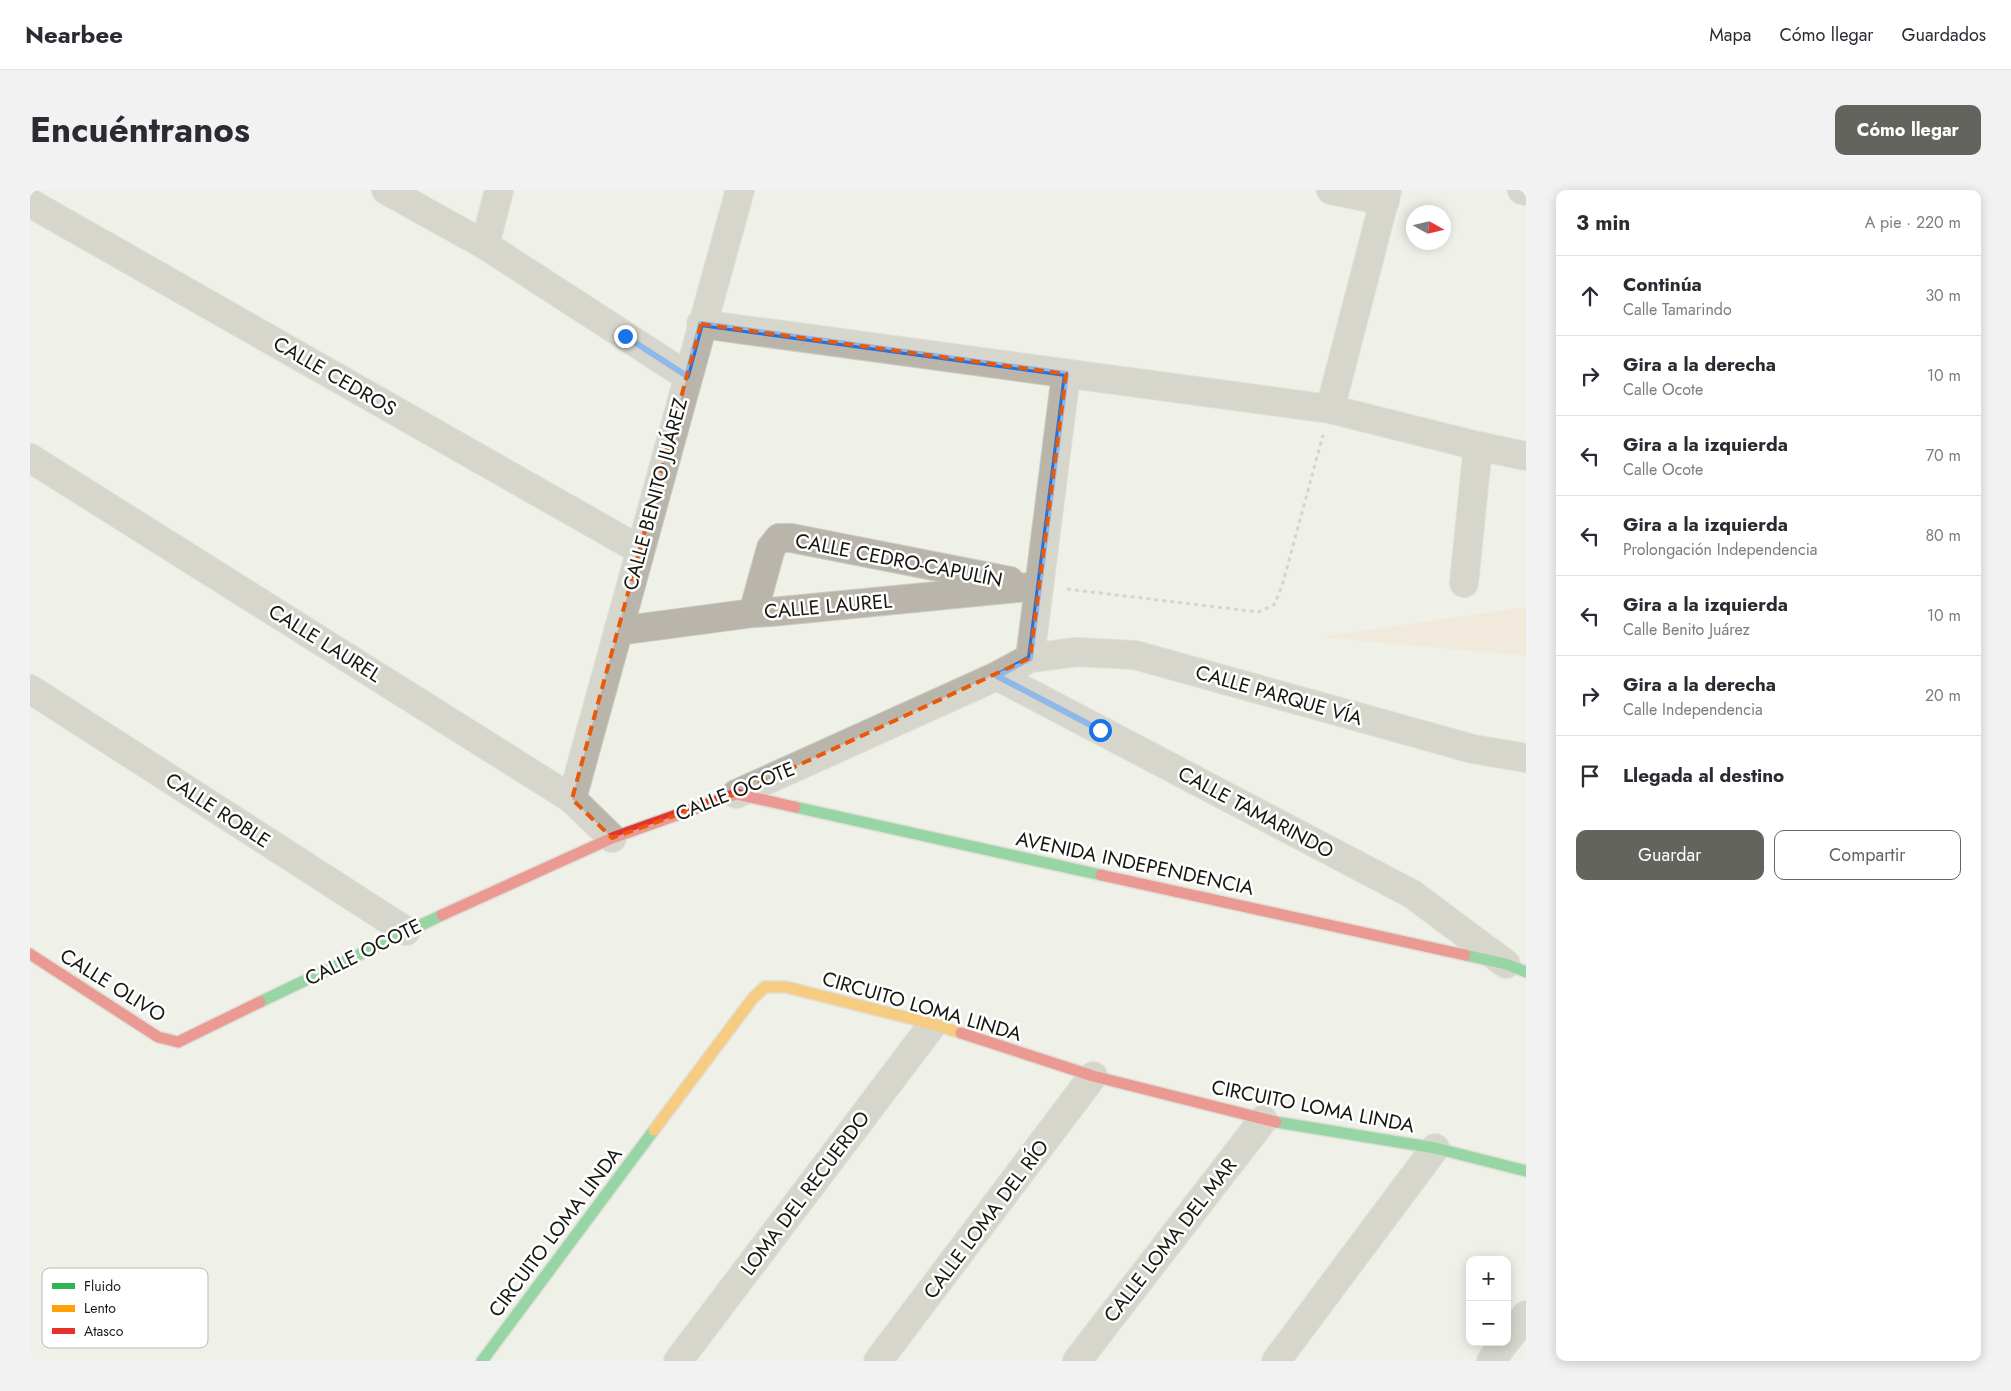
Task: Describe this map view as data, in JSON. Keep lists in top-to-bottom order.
{
  "streets": {
    "street": [
      "CALLE CEDROS",
      "CALLE BENITO JUÁREZ",
      "CALLE CEDRO-CAPULÍN",
      "CALLE LAUREL",
      "CALLE PARQUE VÍA",
      "CALLE OCOTE",
      "CALLE ROBLE",
      "CALLE TAMARINDO",
      "AVENIDA INDEPENDENCIA",
      "CALLE OLIVO",
      "CIRCUITO LOMA LINDA",
      "LOMA DEL RECUERDO",
      "CALLE LOMA DEL RÍO",
      "CALLE LOMA DEL MAR"
    ]
  },
  "crossings": [
    ["CALLE CEDROS", "CALLE BENITO JUÁREZ"],
    ["CALLE BENITO JUÁREZ", "CALLE LAUREL"],
    ["CALLE CEDRO-CAPULÍN", "CALLE LAUREL"],
    ["CALLE LAUREL", "CALLE OCOTE"],
    ["CALLE PARQUE VÍA", "CALLE OCOTE"],
    ["CALLE OCOTE", "CALLE ROBLE"],
    ["CALLE OCOTE", "CALLE TAMARINDO"],
    ["CALLE OCOTE", "AVENIDA INDEPENDENCIA"],
    ["CALLE OCOTE", "CALLE OLIVO"],
    ["CALLE TAMARINDO", "AVENIDA INDEPENDENCIA"],
    ["CIRCUITO LOMA LINDA", "LOMA DEL RECUERDO"],
    ["CIRCUITO LOMA LINDA", "CALLE LOMA DEL RÍO"],
    ["CIRCUITO LOMA LINDA", "CALLE LOMA DEL MAR"]
  ],
  "legend": ["Fluido", "Lento", "Atasco"],
  "north": "right",
  "page": {
    "header": "Nearbee",
    "nav": ["Mapa", "Cómo llegar", "Guardados"],
    "title": "Encuéntranos",
    "buttons": [
      "Cómo llegar",
      ["Guardar", "Compartir"]
    ],
    "heading": ["3 min", "A pie · 220 m"],
    "list": [
      ["Continúa", "Calle Tamarindo", "30 m"],
      ["Gira a la derecha", "Calle Ocote", "10 m"],
      ["Gira a la izquierda", "Calle Ocote", "70 m"],
      ["Gira a la izquierda", "Prolongación Independencia", "80 m"],
      ["Gira a la izquierda", "Calle Benito Juárez", "10 m"],
      ["Gira a la derecha", "Calle Independencia", "20 m"],
      "Llegada al destino"
    ],
    "map_buttons": ["+", "−"]
  }
}
